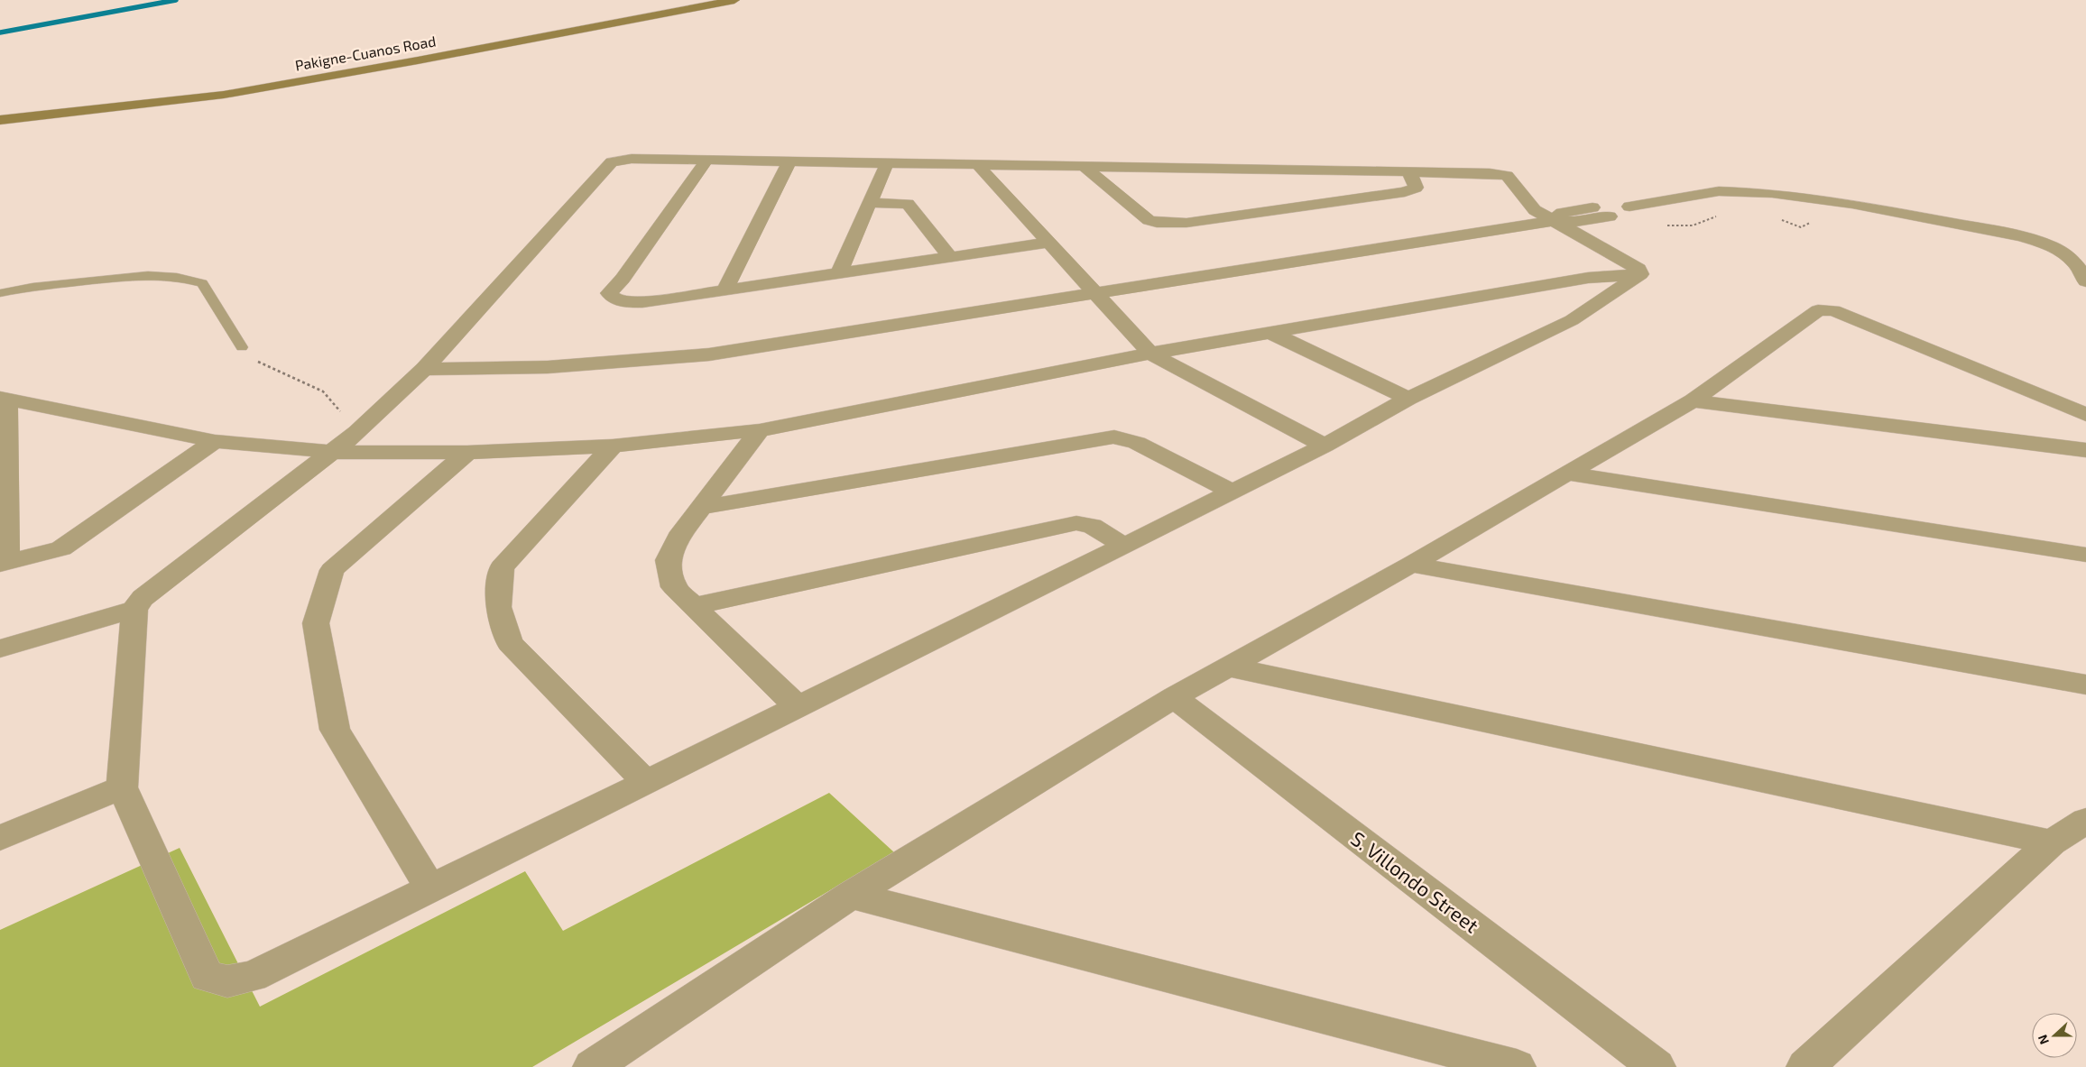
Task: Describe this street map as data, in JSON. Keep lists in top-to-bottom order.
{
  "streets": {
    "street": ["Pakigne-Cuanos Road", "S. Villondo Street"]
  },
  "north": "left"
}
